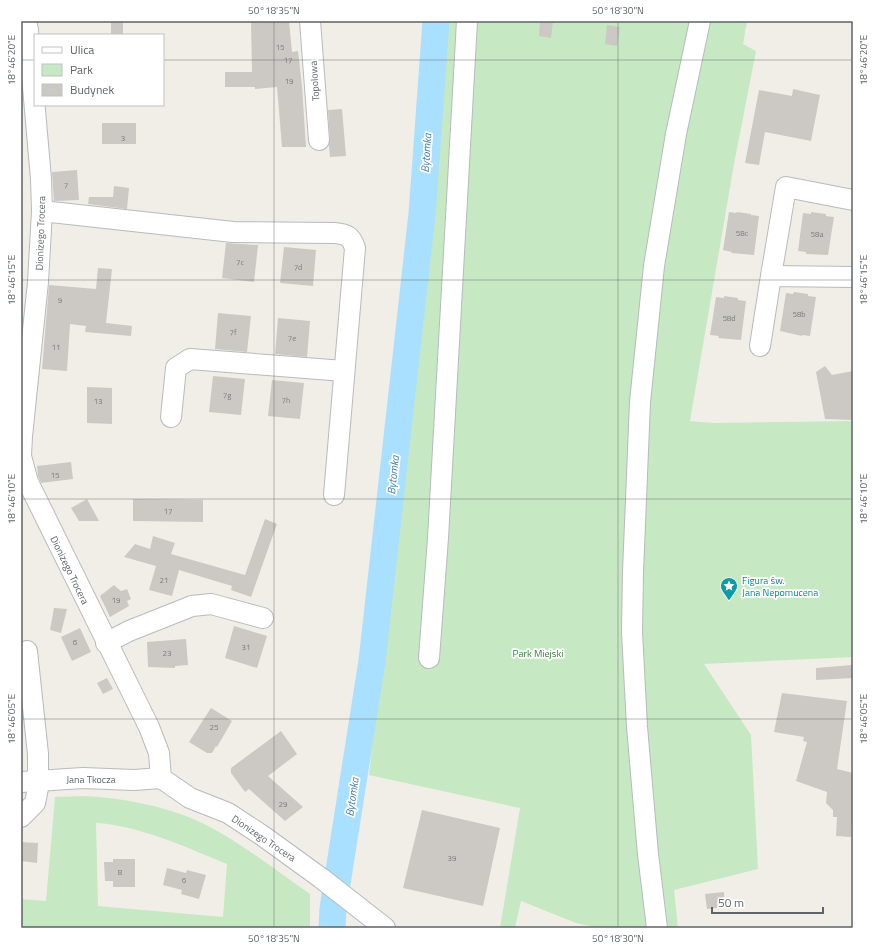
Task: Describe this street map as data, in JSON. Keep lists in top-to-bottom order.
{
  "streets": {
    "street": ["Topolowa", "Dionizego Trocera", "Jana Tkocza"]
  },
  "crossings": [
    ["Dionizego Trocera", "Jana Tkocza"]
  ],
  "water": ["Bytomka"],
  "parks": ["Park Miejski"],
  "places": {
    "place": ["Figura św. Jana Nepomucena"]
  },
  "house_numbers": [
    "15",
    "17",
    "19",
    "3",
    "7",
    "58c",
    "58a",
    "7c",
    "7d",
    "9",
    "58b",
    "58d",
    "7f",
    "7e",
    "11",
    "7g",
    "7h",
    "13",
    "15",
    "17",
    "21",
    "19",
    "6",
    "31",
    "23",
    "25",
    "29",
    "39",
    "8",
    "6"
  ],
  "legend": ["Ulica", "Park", "Budynek"],
  "scale_bar": "50 m",
  "coordinates": [
    "50°18'35\"N",
    "50°18'30\"N",
    "18°46'20\"E",
    "18°46'15\"E",
    "18°46'10\"E",
    "18°46'05\"E"
  ]
}
